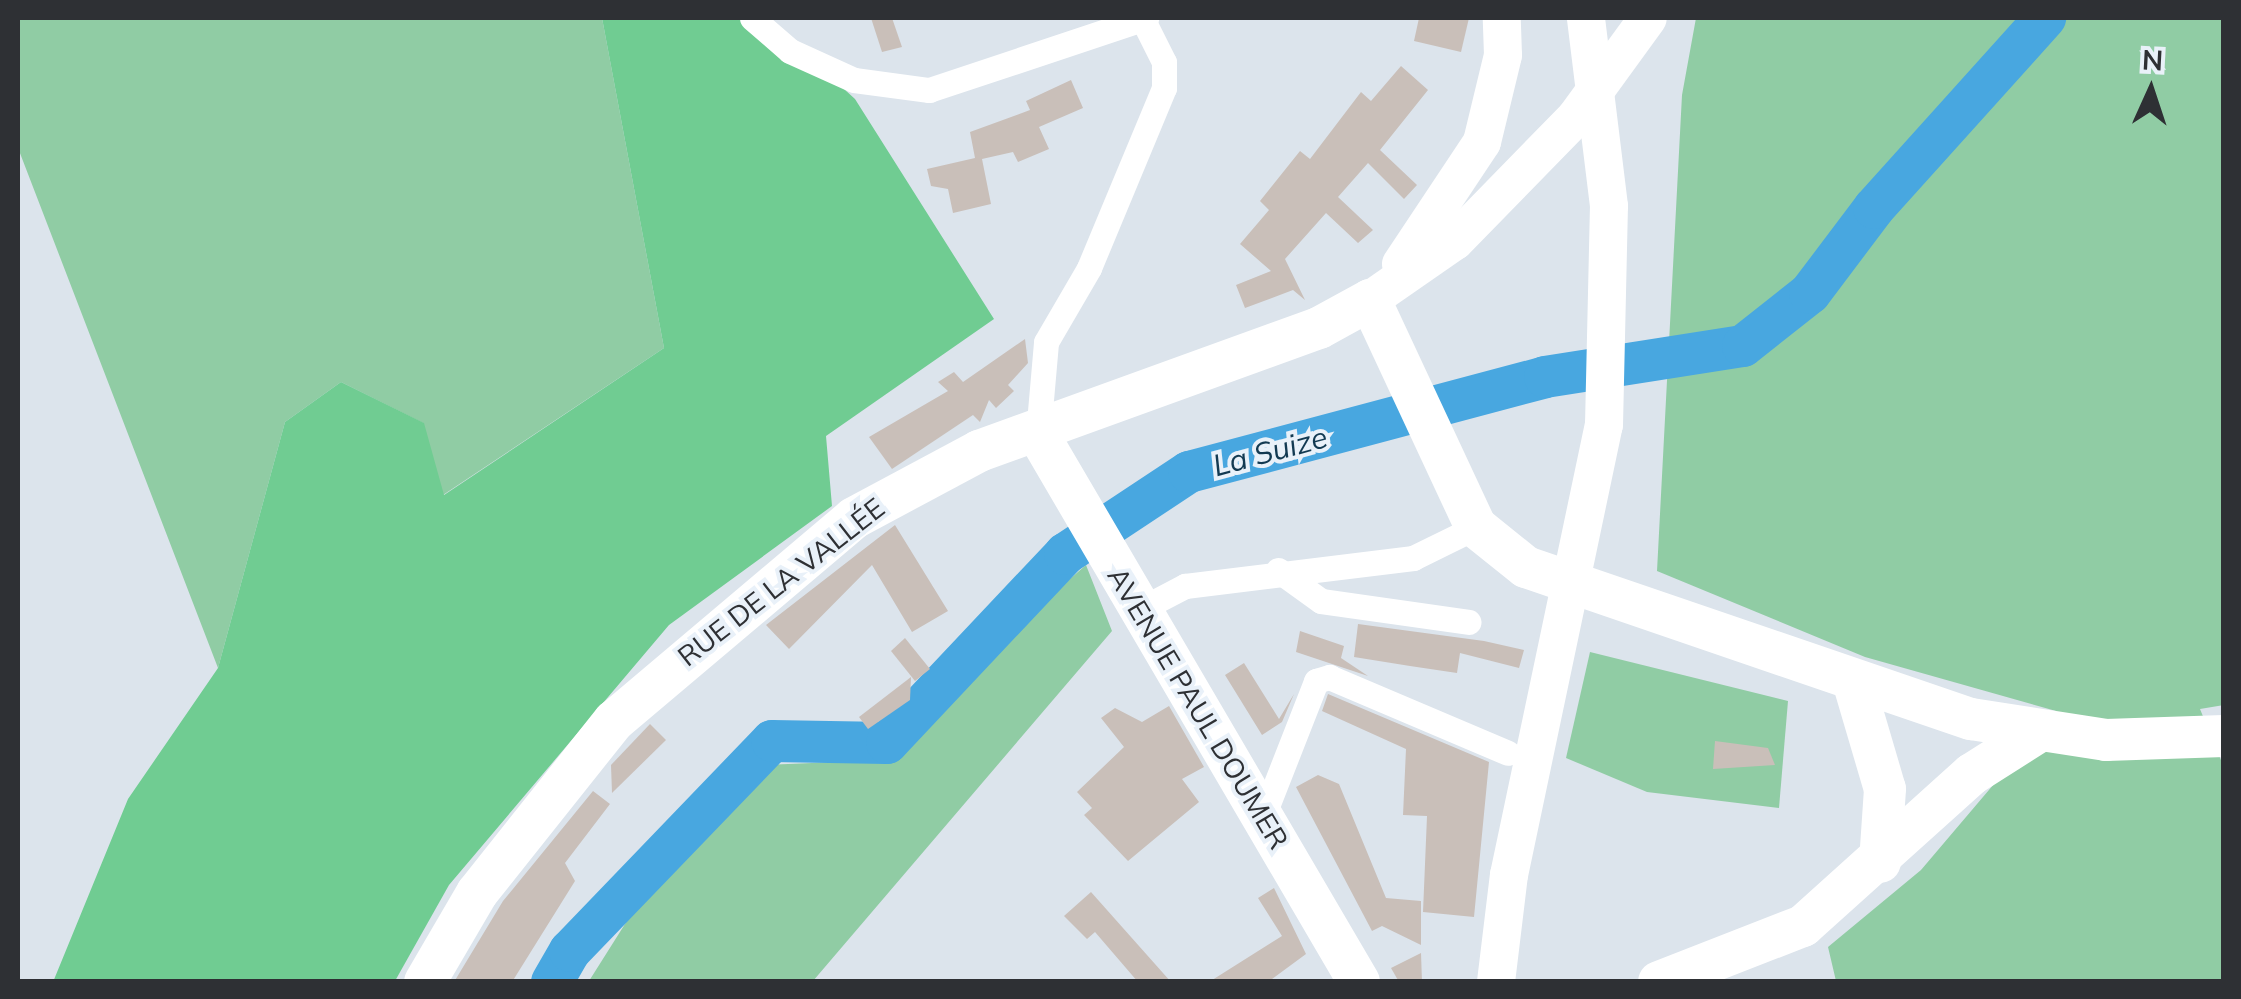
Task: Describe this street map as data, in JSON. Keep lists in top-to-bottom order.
{
  "streets": {
    "main road": ["RUE DE LA VALLÉE", "AVENUE PAUL DOUMER"]
  },
  "crossings": [
    ["RUE DE LA VALLÉE", "AVENUE PAUL DOUMER"]
  ],
  "water": ["La Suize"],
  "north": "top"
}
